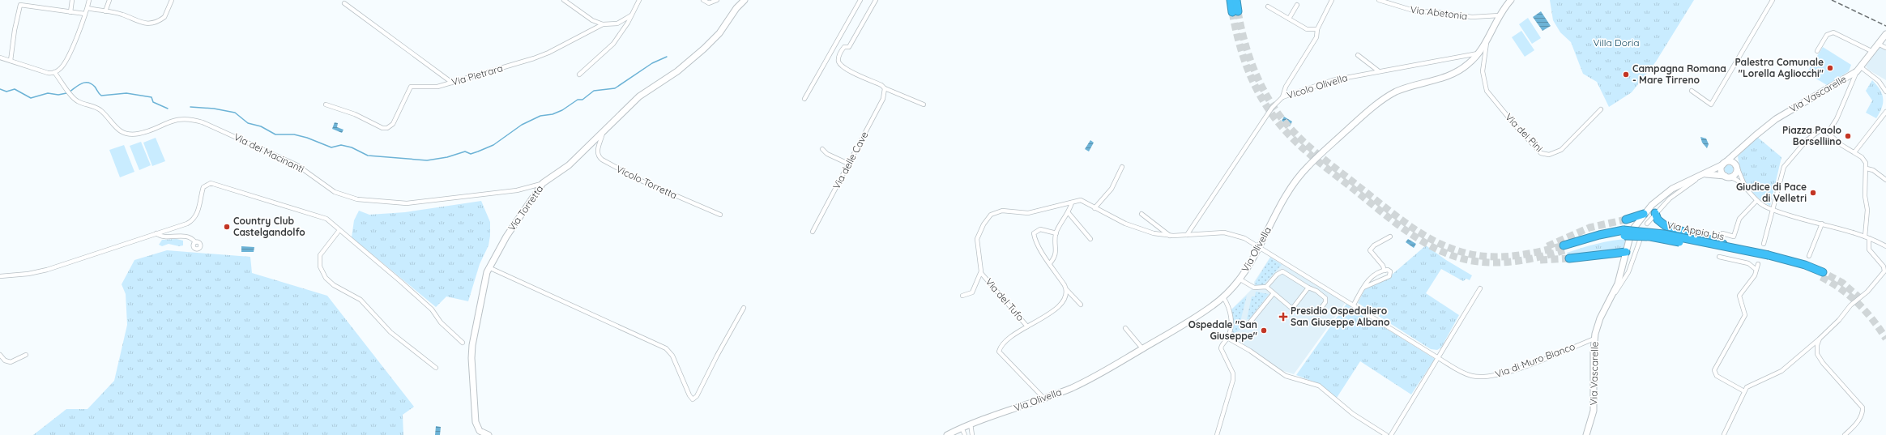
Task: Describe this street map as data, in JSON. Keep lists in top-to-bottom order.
{
  "streets": {
    "highway": ["Via Appia bis"],
    "street": [
      "Via Abetonia",
      "Via Pietrara",
      "Vicolo Olivella",
      "Via Vascarelle",
      "Via dei Pini",
      "Via dei Macinanti",
      "Via delle Cave",
      "Vicolo Torretta",
      "Via Torretta",
      "Via Olivella",
      "Via del Tufo",
      "Via di Muro Bianco"
    ]
  },
  "crossings": [
    ["Via Abetonia", "Via Olivella"],
    ["Vicolo Olivella", "Via Olivella"],
    ["Vicolo Olivella", "Via di Muro Bianco"],
    ["Via Vascarelle", "Via Appia bis"],
    ["Via Vascarelle", "Via di Muro Bianco"],
    ["Via dei Pini", "Via Olivella"],
    ["Via dei Macinanti", "Via Torretta"],
    ["Vicolo Torretta", "Via Torretta"],
    ["Via Olivella", "Via del Tufo"],
    ["Via Olivella", "Via di Muro Bianco"],
    ["Via del Tufo", "Via di Muro Bianco"]
  ],
  "parks": ["Villa Doria"],
  "places": {
    "other": [
      "Palestra Comunale \"Lorella Agliocchi\"",
      "Campagna Romana - Mare Tirreno",
      "Piazza Paolo Borselliino",
      "Giudice di Pace di Velletri",
      "Country Club Castelgandolfo",
      "Ospedale \"San Giuseppe\""
    ],
    "health": ["Presidio Ospedaliero San Giuseppe Albano"]
  }
}
